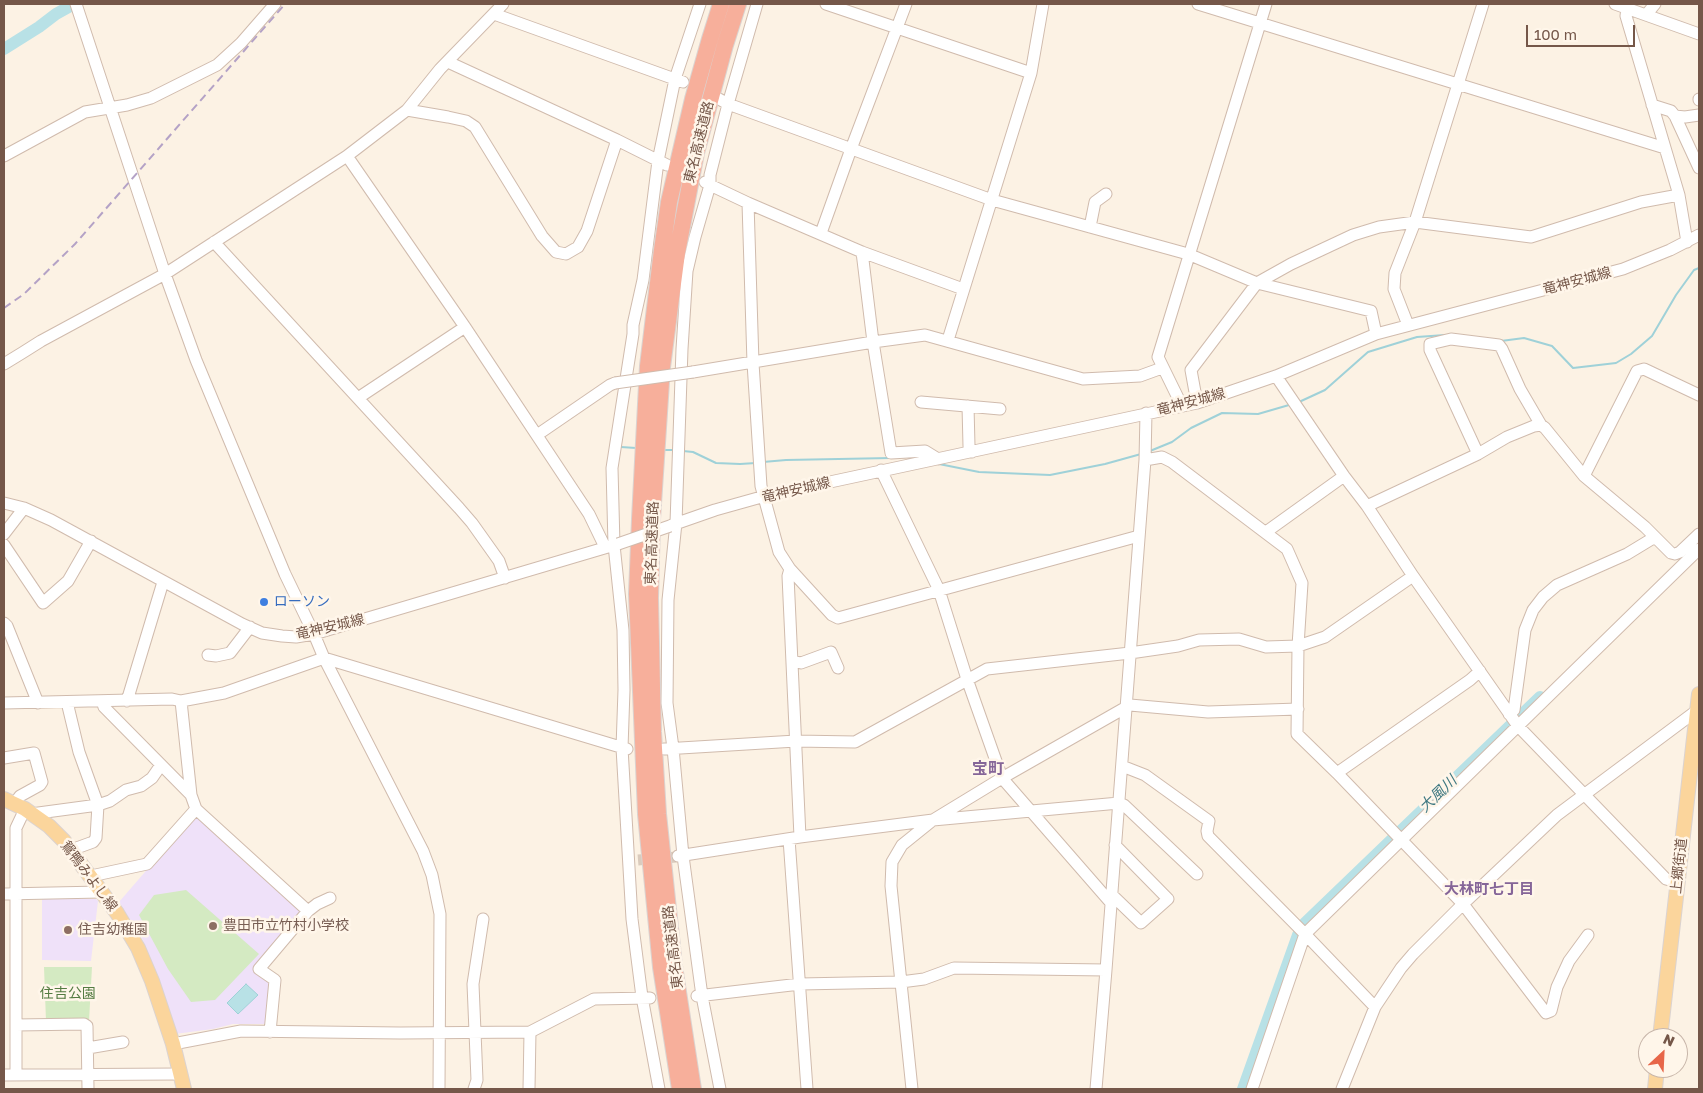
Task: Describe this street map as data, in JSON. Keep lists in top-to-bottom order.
{
  "streets": {
    "highway": ["東名高速道路"],
    "main road": ["上郷街道", "鴛鴨みよし線"],
    "street": ["竜神安城線"]
  },
  "districts": ["宝町", "大林町七丁目"],
  "water": ["大風川"],
  "parks": ["住吉公園"],
  "places": ["ローソン", "豊田市立竹村小学校", "住吉幼稚園"],
  "scale_bar": "100 m",
  "north": "top right"
}
